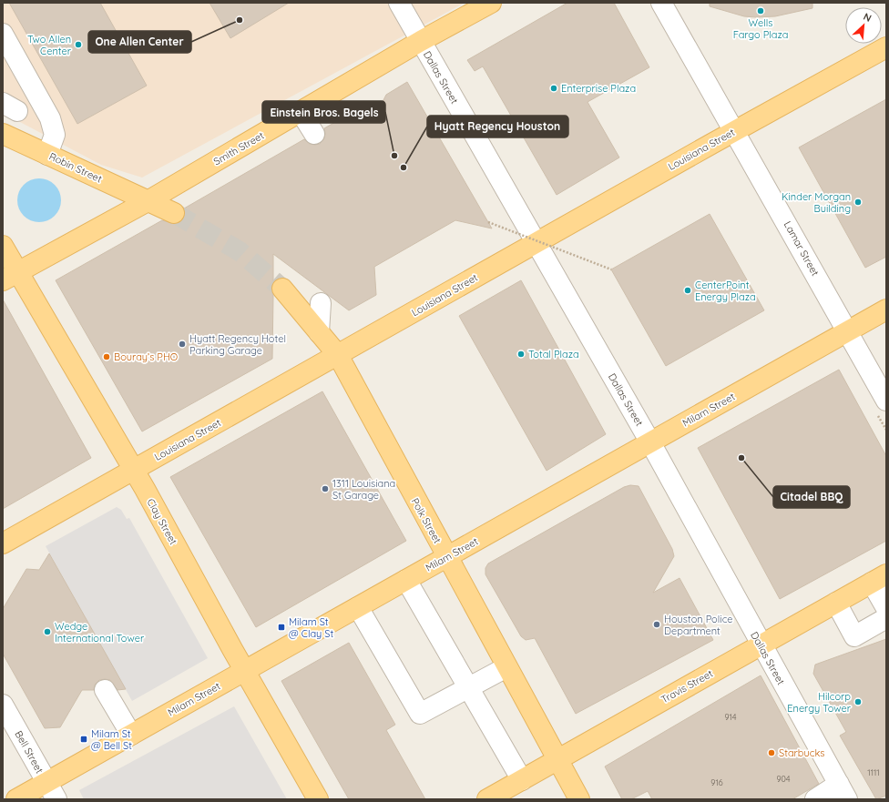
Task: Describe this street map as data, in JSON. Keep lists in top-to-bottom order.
{
  "streets": {
    "main road": [
      "Smith Street",
      "Louisiana Street",
      "Robin Street",
      "Milam Street",
      "Polk Street",
      "Clay Street",
      "Travis Street"
    ],
    "street": ["Dallas Street", "Lamar Street", "Bell Street"]
  },
  "crossings": [
    ["Dallas Street", "Smith Street"],
    ["Dallas Street", "Louisiana Street"],
    ["Dallas Street", "Milam Street"],
    ["Dallas Street", "Travis Street"],
    ["Smith Street", "Robin Street"],
    ["Smith Street", "Clay Street"],
    ["Louisiana Street", "Lamar Street"],
    ["Louisiana Street", "Polk Street"],
    ["Louisiana Street", "Clay Street"],
    ["Lamar Street", "Milam Street"],
    ["Milam Street", "Polk Street"],
    ["Milam Street", "Clay Street"],
    ["Milam Street", "Bell Street"],
    ["Polk Street", "Travis Street"]
  ],
  "places": {
    "other": [
      "Wells Fargo Plaza",
      "One Allen Center",
      "Two Allen Center",
      "Enterprise Plaza",
      "Einstein Bros. Bagels",
      "Hyatt Regency Houston",
      "Kinder Morgan Building",
      "CenterPoint Energy Plaza",
      "Hyatt Regency Hotel Parking Garage",
      "Total Plaza",
      "Bouray’s PHO",
      "Citadel BBQ",
      "1311 Louisiana St Garage",
      "Houston Police Department",
      "Wedge International Tower",
      "Hilcorp Energy Tower",
      "Starbucks"
    ],
    "transit": ["Milam St @ Clay St", "Milam St @ Bell St"]
  },
  "house_numbers": [
    "914",
    "1111",
    "904",
    "916"
  ],
  "north": "top right"
}
